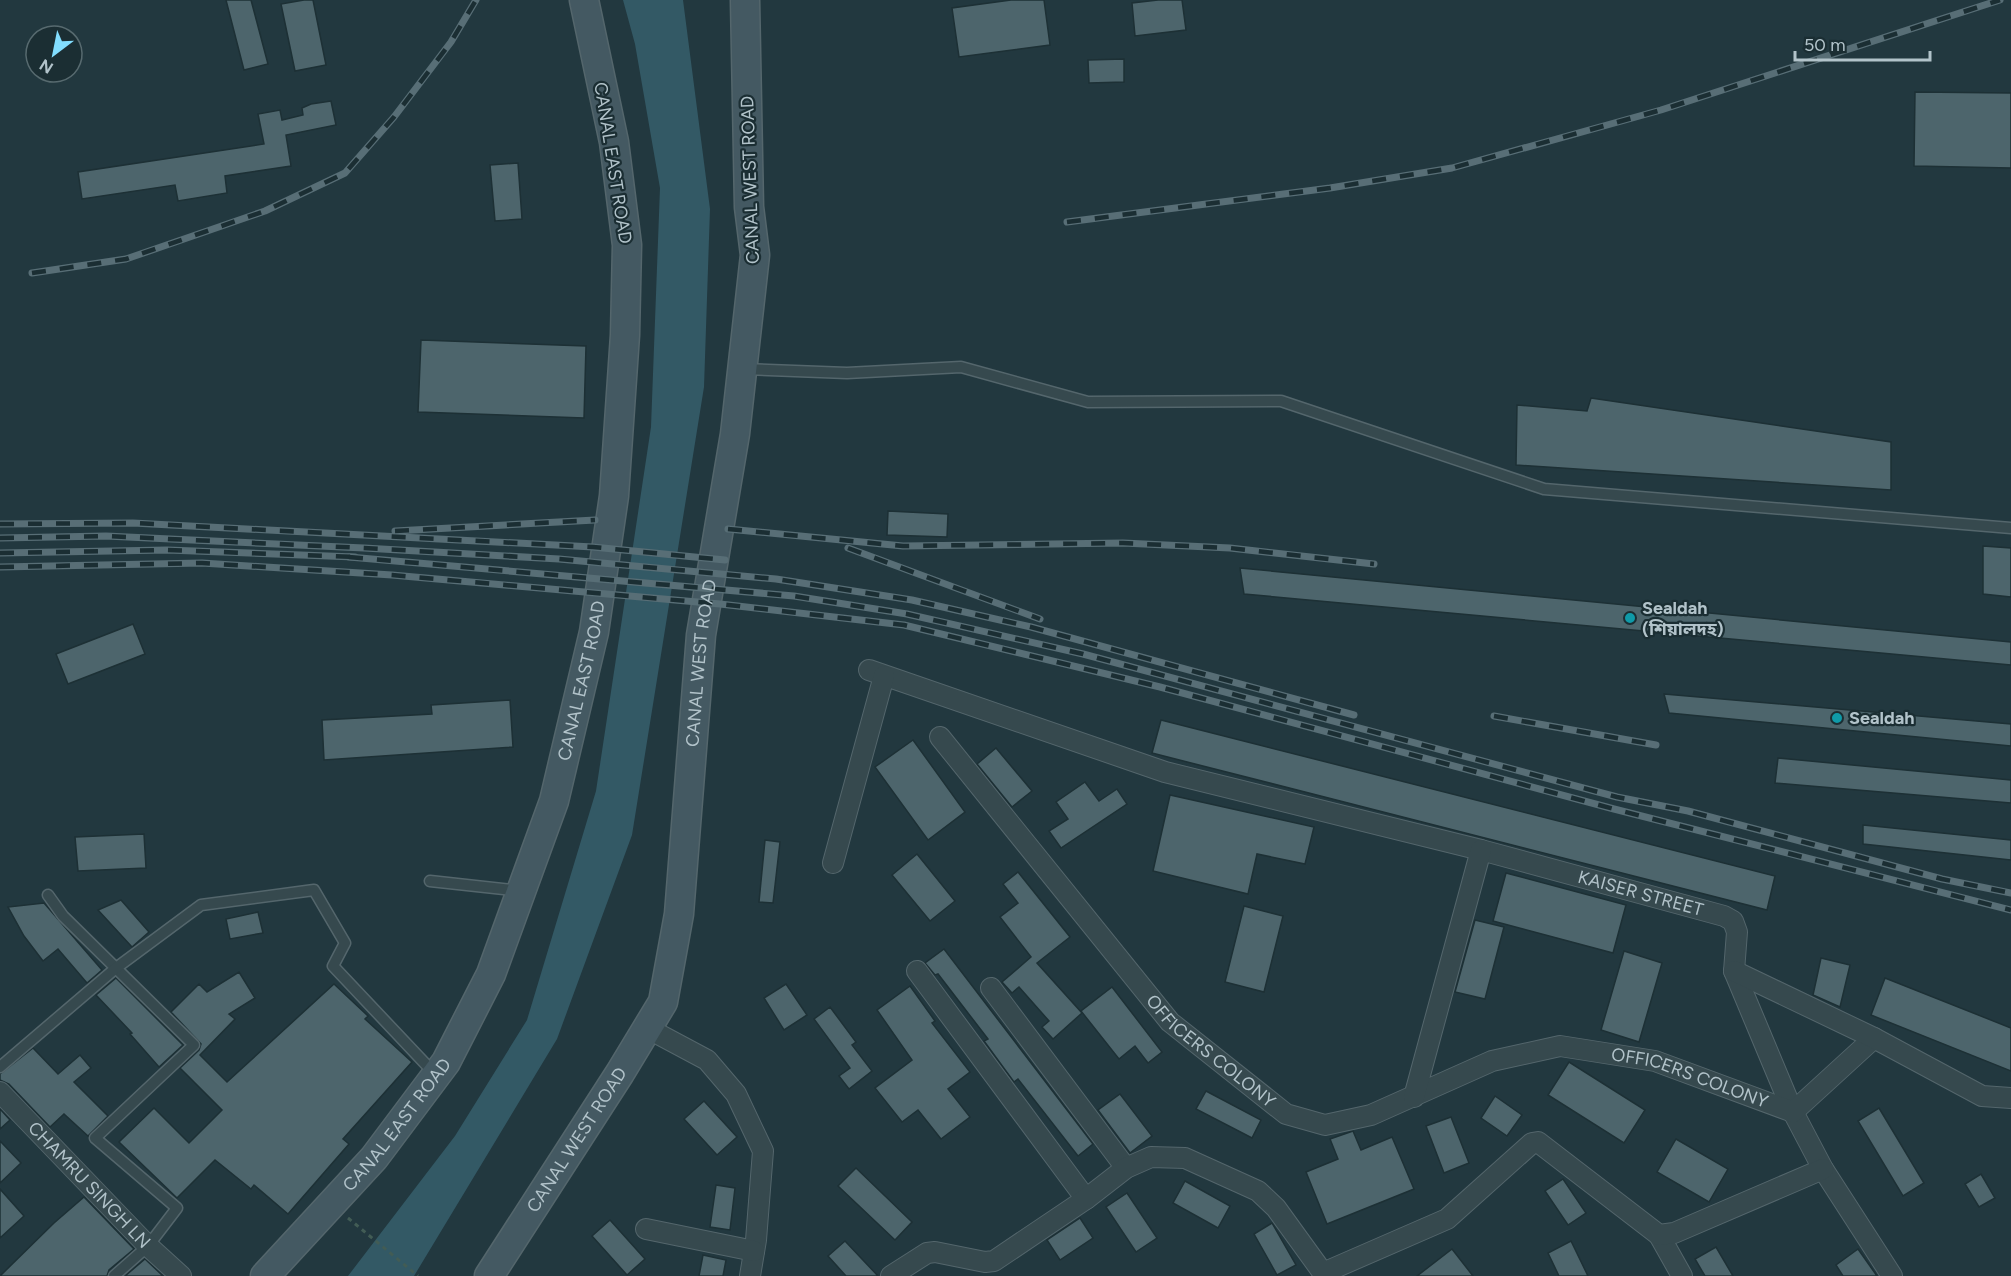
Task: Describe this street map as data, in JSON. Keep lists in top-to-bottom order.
{
  "streets": {
    "main road": ["CANAL EAST ROAD", "CANAL WEST ROAD"],
    "street": ["KAISER STREET", "OFFICERS COLONY", "CHAMRU SINGH LN"]
  },
  "crossings": [
    ["KAISER STREET", "OFFICERS COLONY"]
  ],
  "places": ["Sealdah (শিয়ালদহ)", "Sealdah"],
  "scale_bar": "50 m",
  "north": "bottom left"
}
